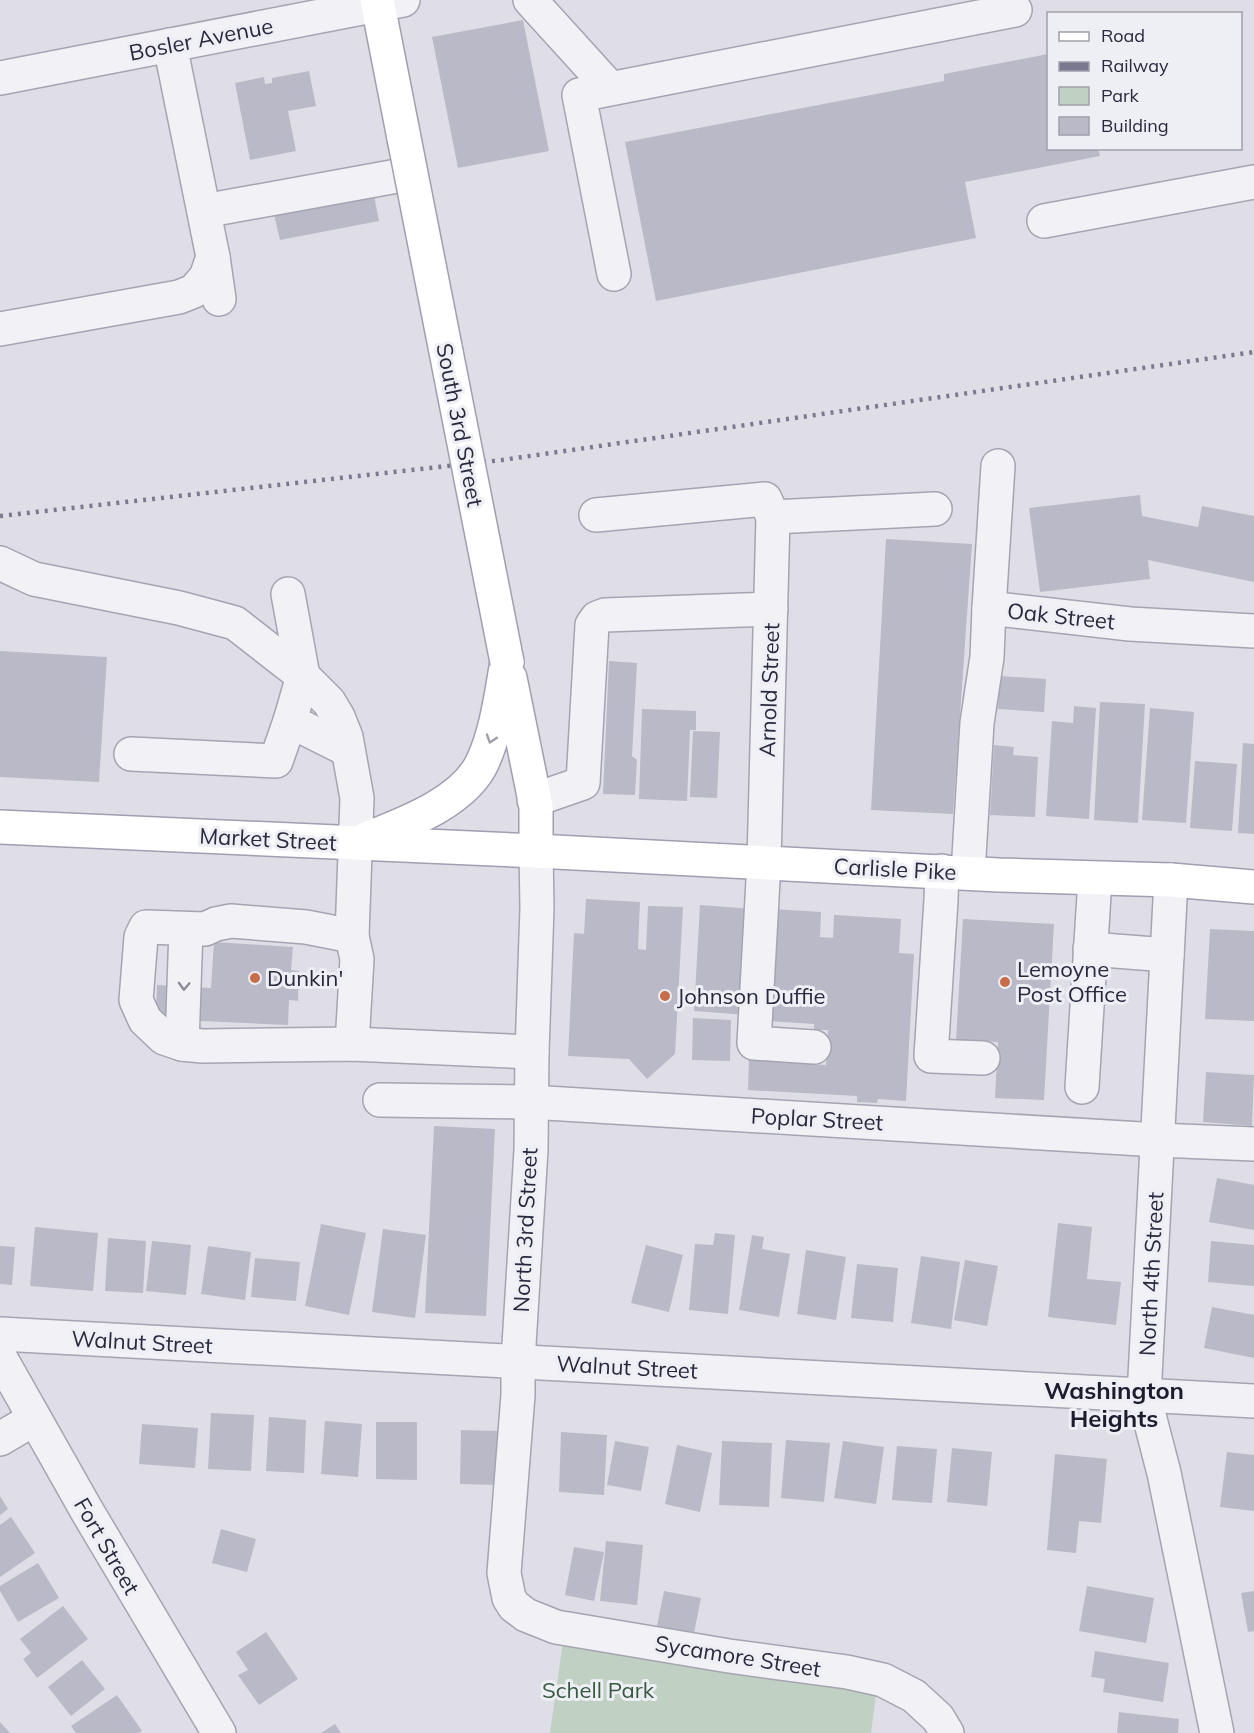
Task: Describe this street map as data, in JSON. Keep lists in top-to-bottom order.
{
  "streets": {
    "main road": ["South 3rd Street", "Market Street", "Carlisle Pike"],
    "street": [
      "Bosler Avenue",
      "Oak Street",
      "Arnold Street",
      "Poplar Street",
      "North 3rd Street",
      "North 4th Street",
      "Walnut Street",
      "Fort Street",
      "Sycamore Street"
    ]
  },
  "crossings": [
    ["Bosler Avenue", "South 3rd Street"],
    ["South 3rd Street", "Market Street"],
    ["South 3rd Street", "Carlisle Pike"],
    ["South 3rd Street", "North 3rd Street"],
    ["Oak Street", "Carlisle Pike"],
    ["Arnold Street", "Carlisle Pike"],
    ["Market Street", "Carlisle Pike"],
    ["Market Street", "North 3rd Street"],
    ["Carlisle Pike", "North 3rd Street"],
    ["Carlisle Pike", "North 4th Street"],
    ["Poplar Street", "North 3rd Street"],
    ["Poplar Street", "North 4th Street"],
    ["North 3rd Street", "Walnut Street"],
    ["North 3rd Street", "Sycamore Street"],
    ["North 4th Street", "Walnut Street"]
  ],
  "districts": ["Washington Heights"],
  "parks": ["Schell Park"],
  "places": ["Dunkin'", "Lemoyne Post Office", "Johnson Duffie"],
  "legend": [
    "Road",
    "Railway",
    "Park",
    "Building"
  ]
}
